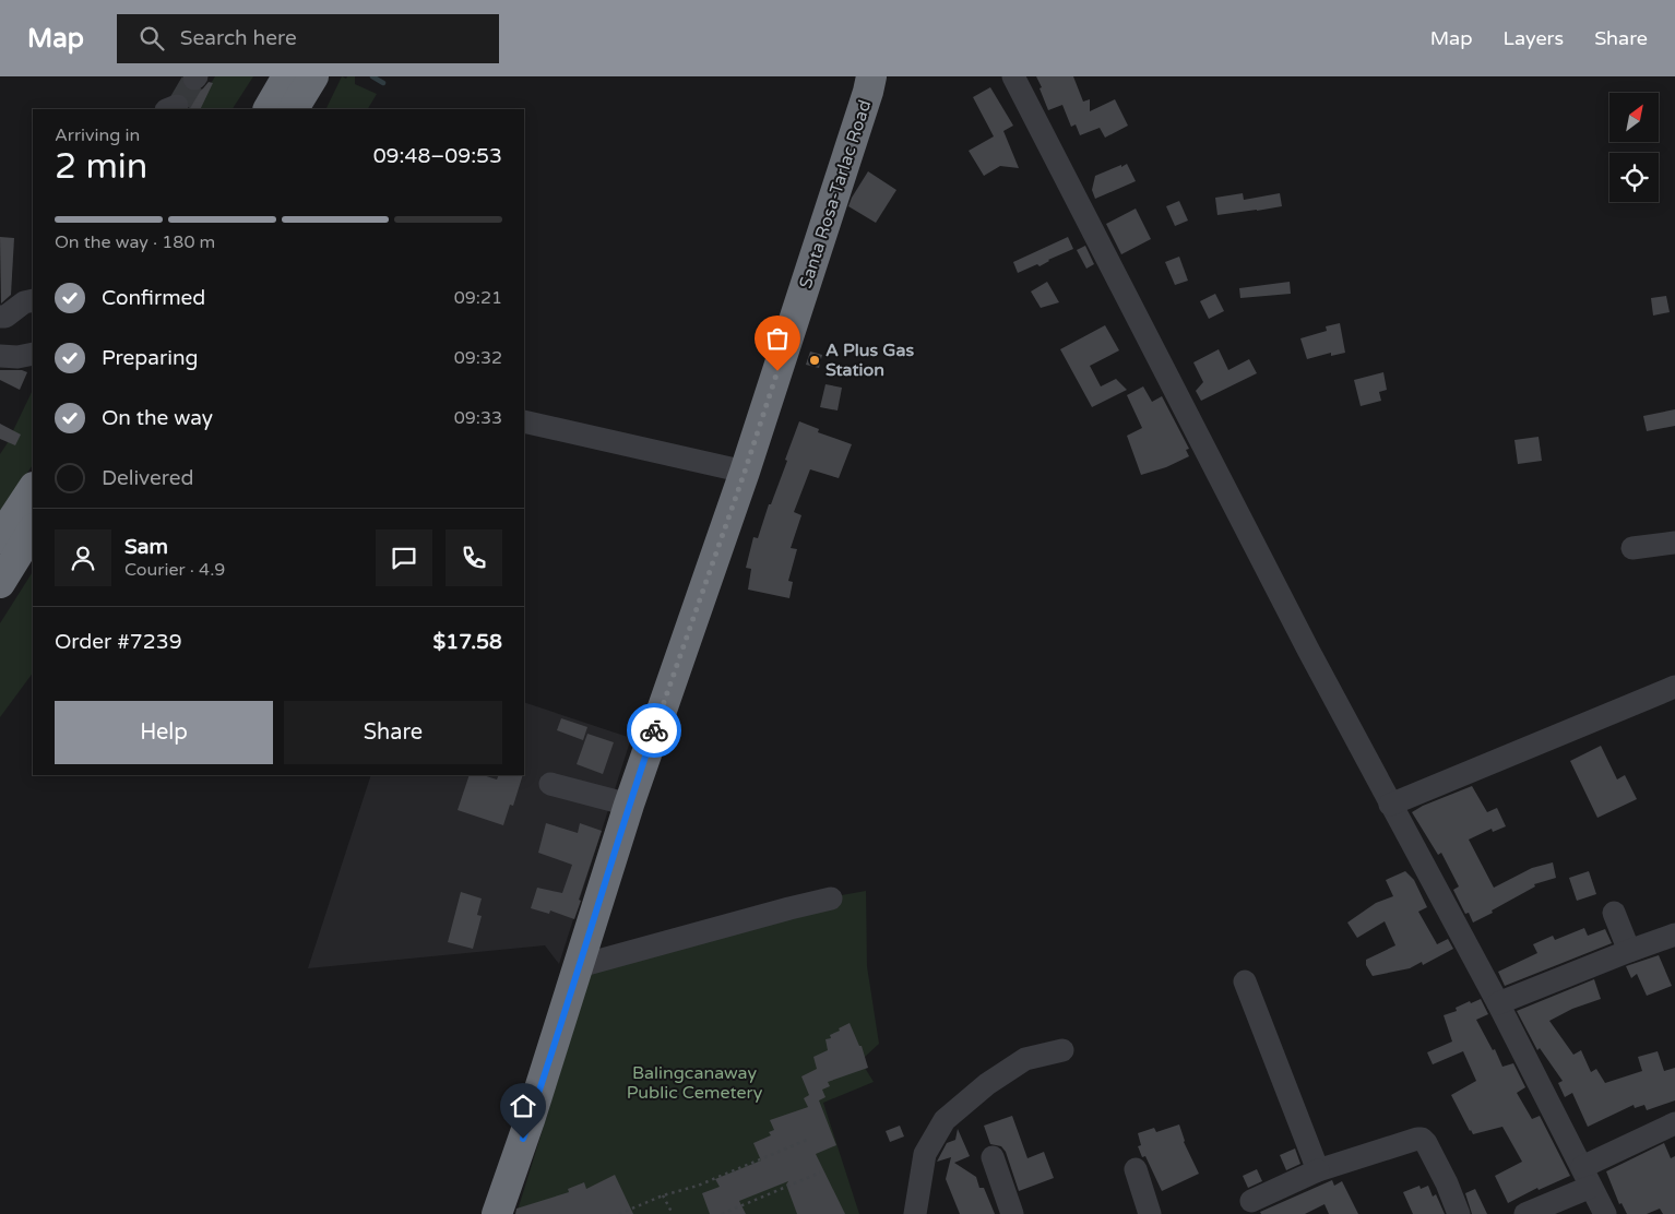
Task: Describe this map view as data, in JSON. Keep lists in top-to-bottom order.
{
  "streets": {
    "highway": ["Santa Rosa-Tarlac Road"]
  },
  "parks": ["Balingcanaway Public Cemetery"],
  "places": ["A Plus Gas Station"],
  "north": "top right",
  "page": {
    "header": "Map",
    "search": "Search here",
    "nav": ["Map", "Layers", "Share"],
    "heading": ["2 min", "Arriving in", "09:48–09:53"],
    "panel": [
      "Sam",
      "Courier · 4.9",
      "Order #7239",
      "$17.58"
    ],
    "bar": "On the way · 180 m",
    "list": [
      ["Confirmed", "09:21"],
      ["Preparing", "09:32"],
      ["On the way", "09:33"],
      "Delivered"
    ],
    "buttons": ["Help", "Share"]
  }
}
